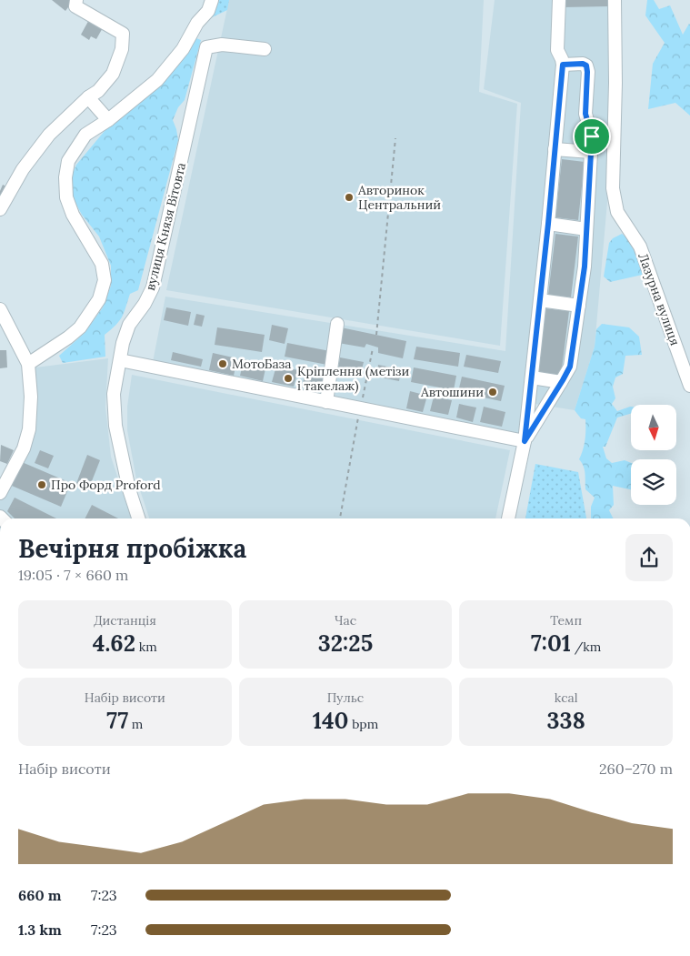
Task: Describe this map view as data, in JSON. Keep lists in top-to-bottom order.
{
  "streets": {
    "street": ["вулиця Князя Вітовта", "Лазурна вулиця"]
  },
  "places": [
    "Авторинок Центральний",
    "МотоБаза",
    "Кріплення (метізи і такелаж)",
    "Автошини",
    "Про Форд Proford"
  ],
  "north": "bottom",
  "page": {
    "heading": ["Вечірня пробіжка", "19:05 · 7 × 660 m"],
    "stats": [
      ["Дистанція", "4.62 km"],
      ["Час", "32:25"],
      ["Темп", "7:01 /km"],
      ["Набір висоти", "77 m"],
      ["Пульс", "140 bpm"],
      ["kcal", "338"]
    ],
    "chart": ["Набір висоти", "260–270 m"],
    "list": [
      {
        "name": "660 m",
        "note": "7:23"
      },
      {
        "name": "1.3 km",
        "note": "7:23"
      }
    ]
  }
}
